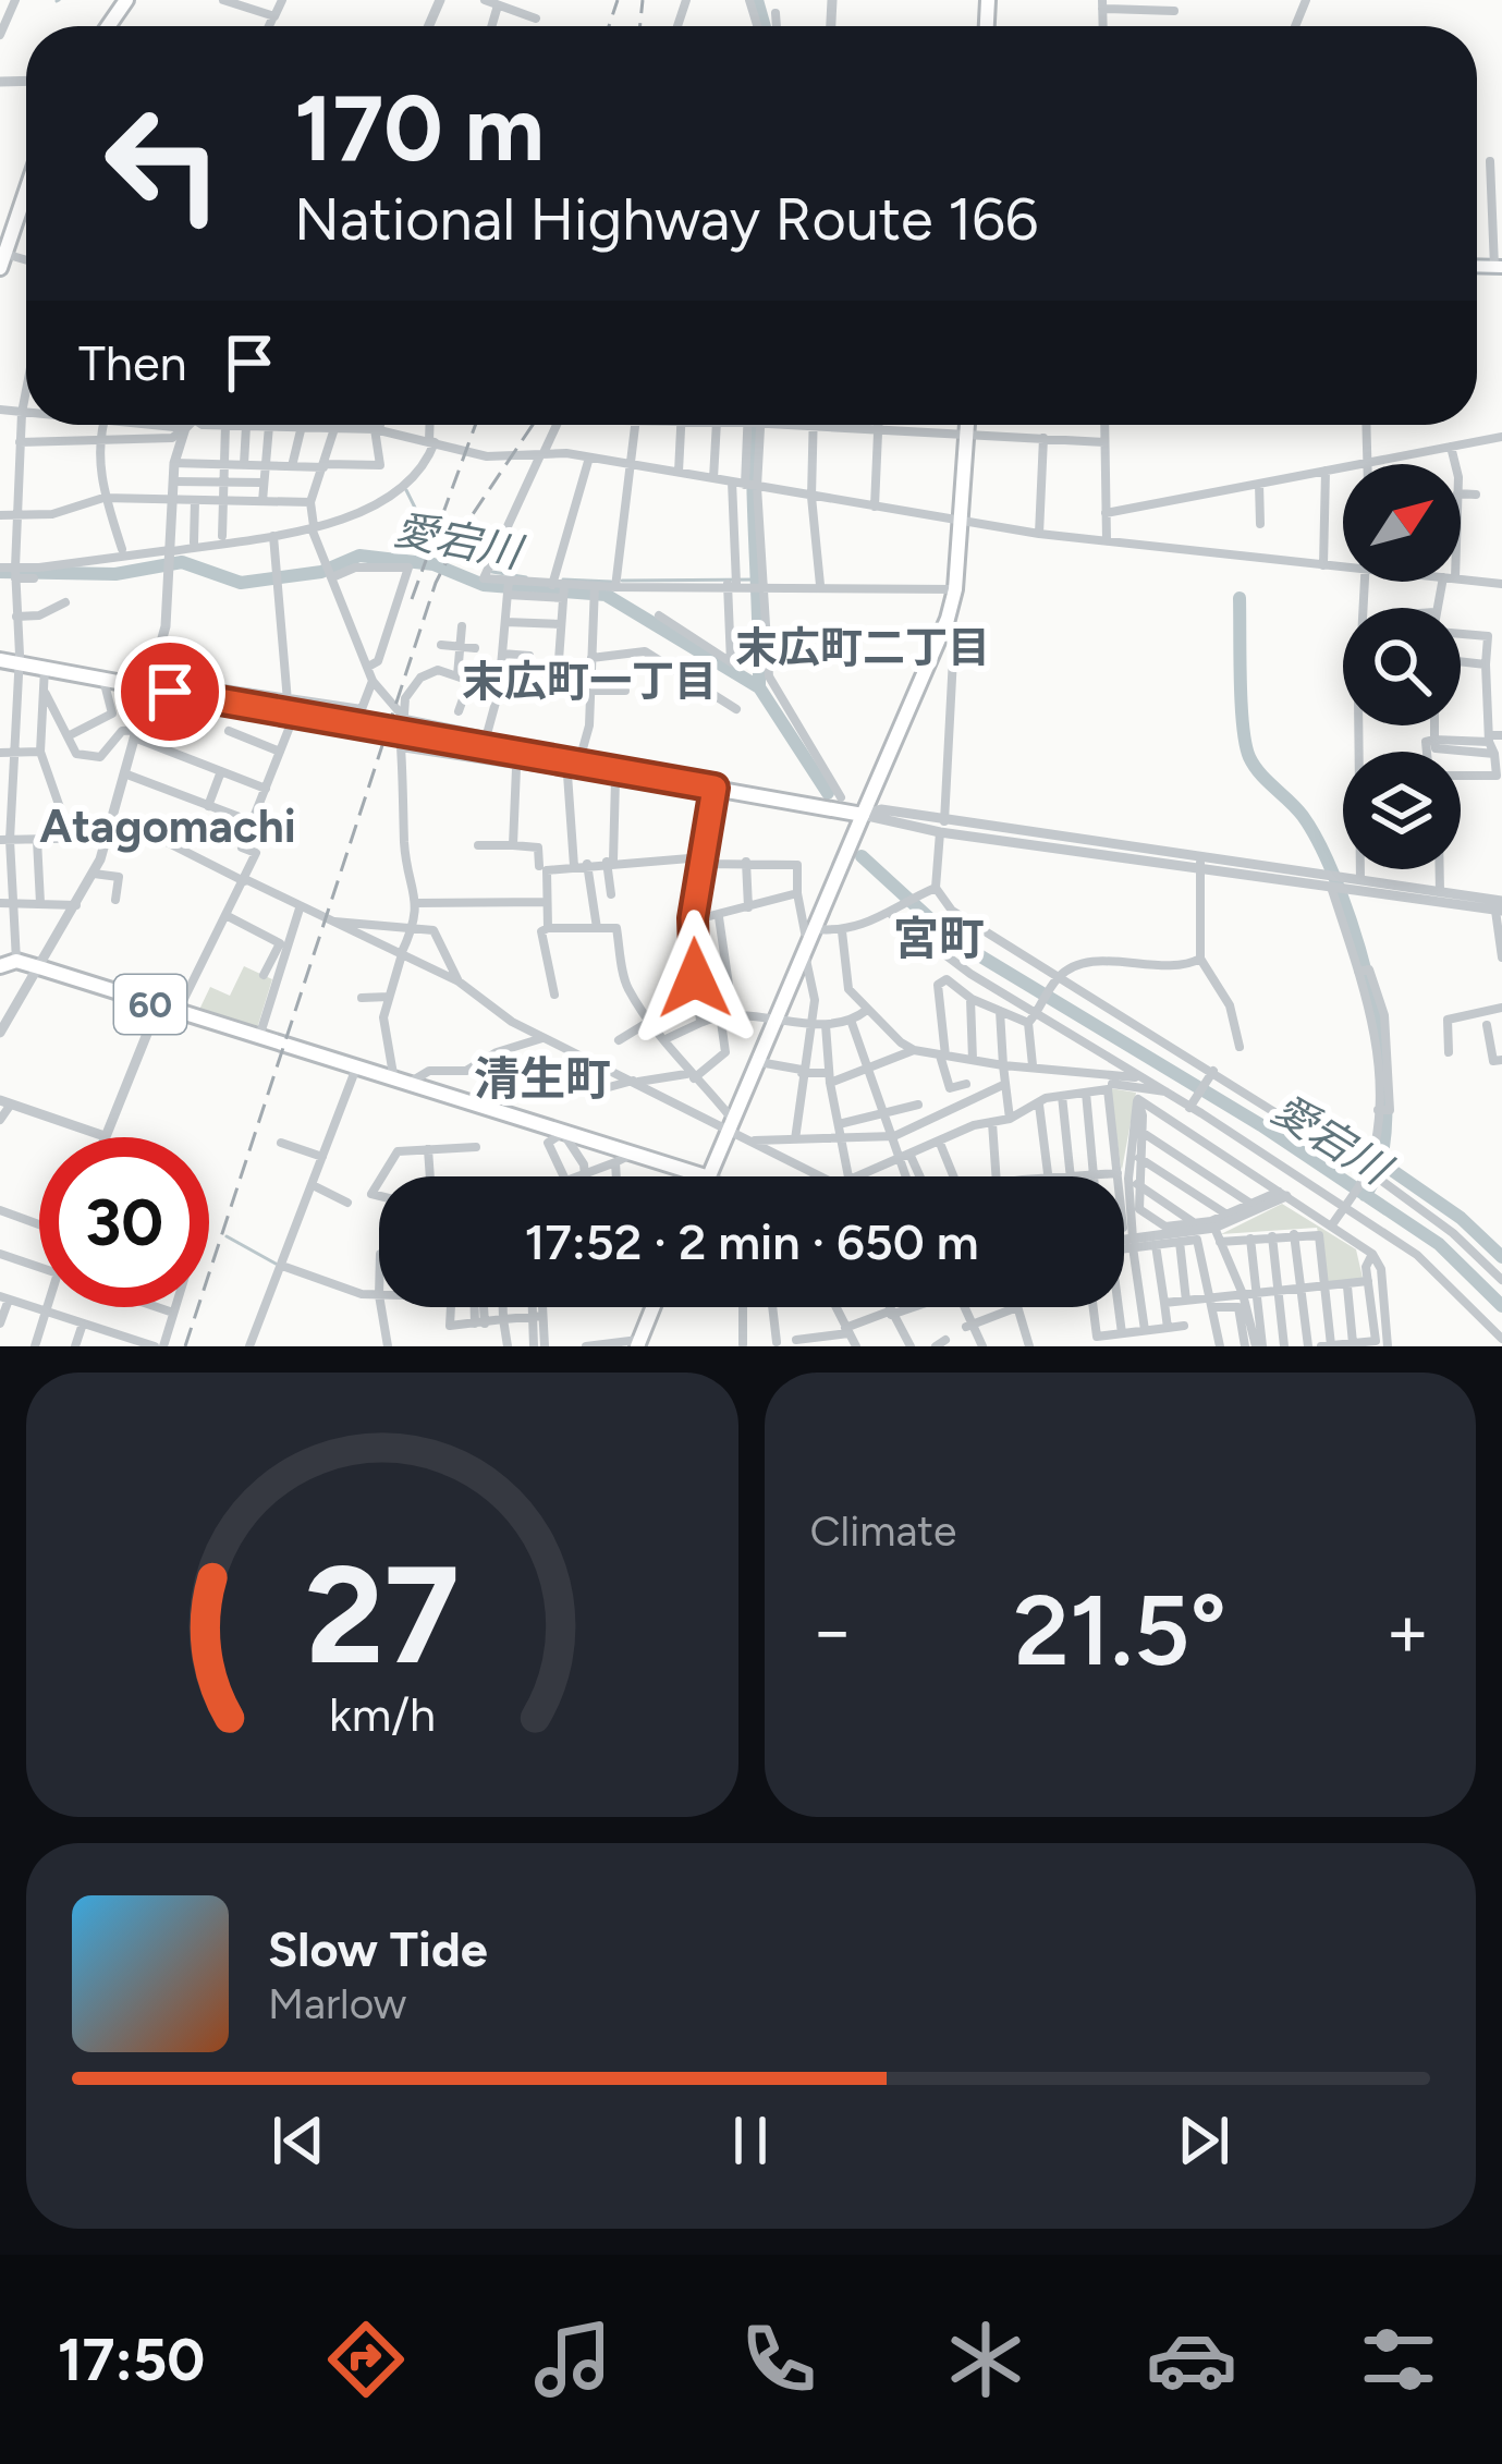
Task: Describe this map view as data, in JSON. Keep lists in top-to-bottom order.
{
  "streets": {
    "main road": ["60"]
  },
  "districts": [
    "末広町二丁目",
    "末広町一丁目",
    "Atagomachi",
    "宮町",
    "清生町"
  ],
  "water": ["愛宕川"],
  "north": "top right",
  "page": {
    "turn": ["170 m", "National Highway Route 166"],
    "then": "Then",
    "limit": "30",
    "trip": "17:52 · 2 min · 650 m",
    "tile": "Climate",
    "heat": ["−", "21.5°", "+"],
    "song": ["Slow Tide", "Marlow"],
    "tabs": "17:50",
    "gauge": ["27", "km/h"]
  }
}
